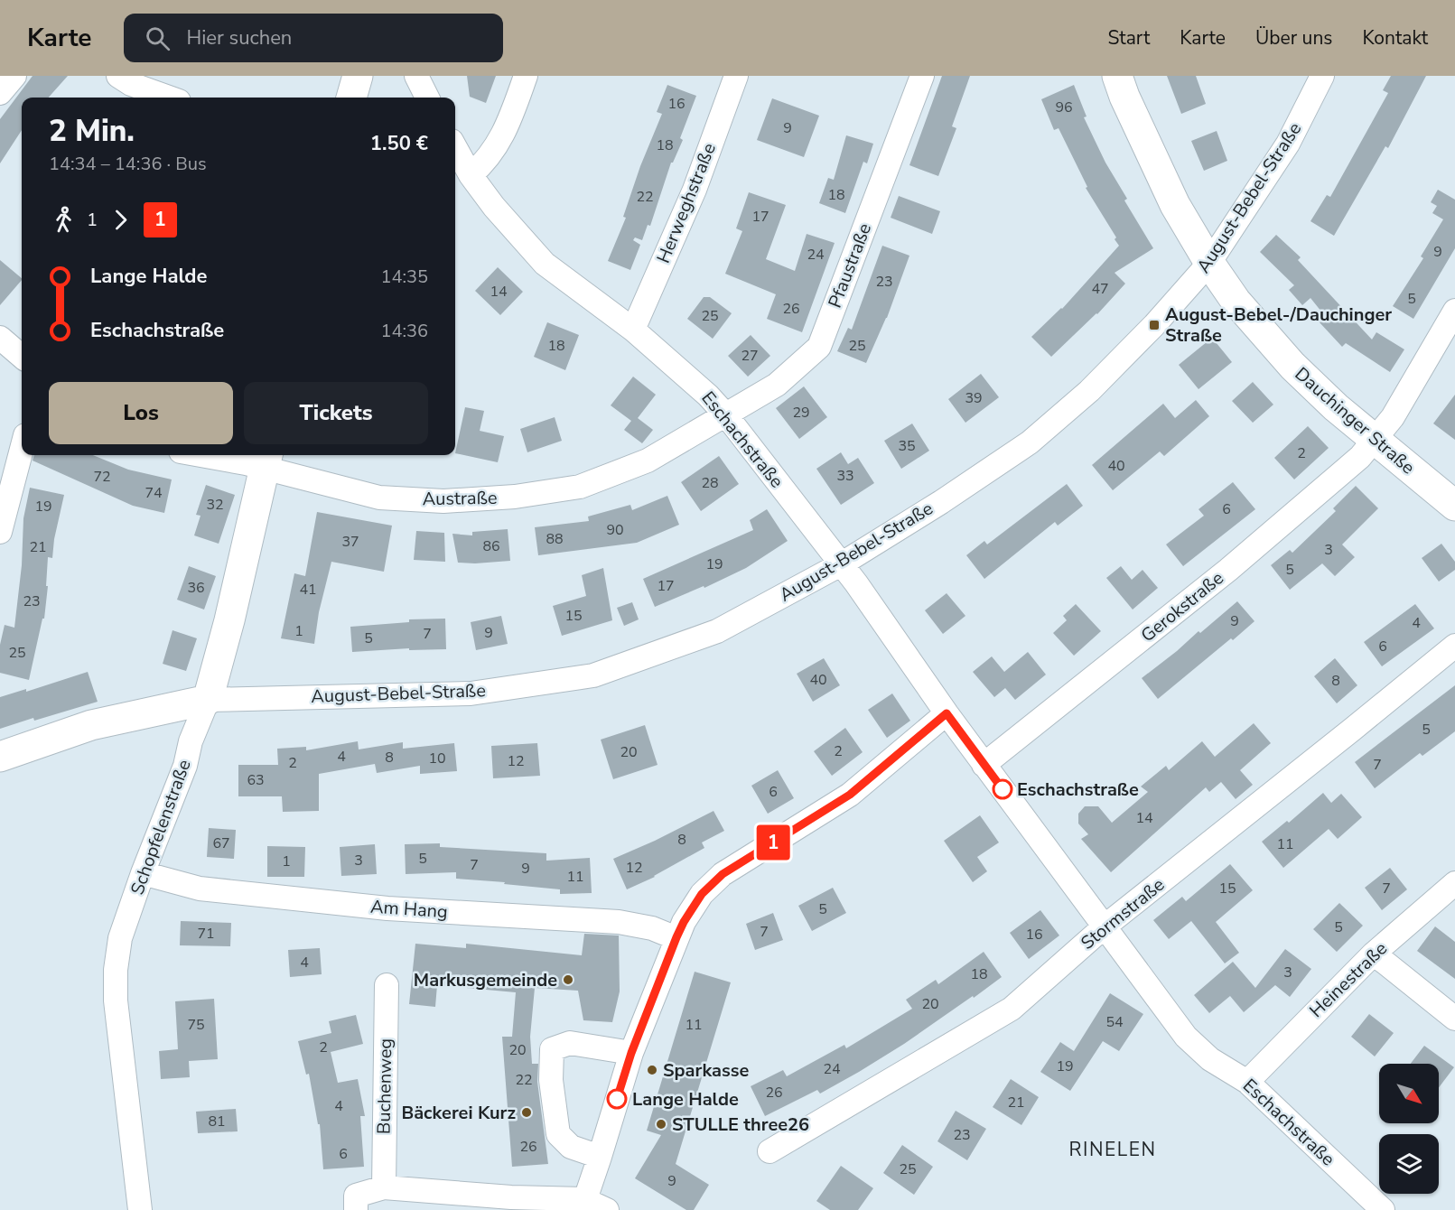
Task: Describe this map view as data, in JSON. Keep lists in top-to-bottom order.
{
  "streets": {
    "main road": ["Dauchinger Straße", "Schopfelenstraße"],
    "street": [
      "August-Bebel-Straße",
      "Herweghstraße",
      "Pfaustraße",
      "Eschachstraße",
      "Austraße",
      "Gerokstraße",
      "Am Hang",
      "Stormstraße",
      "Heinestraße",
      "Buchenweg"
    ]
  },
  "crossings": [
    ["August-Bebel-Straße", "Dauchinger Straße"],
    ["August-Bebel-Straße", "Eschachstraße"],
    ["August-Bebel-Straße", "Schopfelenstraße"],
    ["Herweghstraße", "Eschachstraße"],
    ["Pfaustraße", "Eschachstraße"],
    ["Pfaustraße", "Austraße"],
    ["Dauchinger Straße", "Gerokstraße"],
    ["Eschachstraße", "Austraße"],
    ["Eschachstraße", "Gerokstraße"],
    ["Eschachstraße", "Stormstraße"],
    ["Eschachstraße", "Heinestraße"],
    ["Austraße", "Schopfelenstraße"],
    ["Schopfelenstraße", "Am Hang"]
  ],
  "districts": ["RINELEN"],
  "places": {
    "transit": ["August-Bebel-/Dauchinger Straße"],
    "other": [
      "Eschachstraße",
      "Markusgemeinde",
      "Sparkasse",
      "Lange Halde",
      "Bäckerei Kurz",
      "STULLE three26"
    ]
  },
  "lines": ["bus line 1"],
  "house_numbers": [
    "16",
    "96",
    "9",
    "18",
    "18",
    "22",
    "17",
    "9",
    "24",
    "23",
    "47",
    "14",
    "5",
    "26",
    "25",
    "18",
    "25",
    "27",
    "39",
    "29",
    "35",
    "2",
    "40",
    "33",
    "72",
    "28",
    "74",
    "32",
    "19",
    "6",
    "90",
    "88",
    "37",
    "86",
    "21",
    "3",
    "19",
    "5",
    "17",
    "36",
    "41",
    "23",
    "15",
    "9",
    "4",
    "1",
    "9",
    "7",
    "5",
    "6",
    "25",
    "40",
    "8",
    "5",
    "2",
    "20",
    "4",
    "8",
    "10",
    "12",
    "2",
    "7",
    "63",
    "6",
    "14",
    "8",
    "67",
    "11",
    "5",
    "3",
    "1",
    "7",
    "12",
    "9",
    "11",
    "15",
    "7",
    "5",
    "5",
    "7",
    "71",
    "16",
    "4",
    "3",
    "18",
    "20",
    "54",
    "75",
    "11",
    "2",
    "20",
    "19",
    "24",
    "22",
    "26",
    "21",
    "4",
    "81",
    "23",
    "26",
    "6",
    "25",
    "9"
  ],
  "north": "bottom right",
  "page": {
    "header": "Karte",
    "search": "Hier suchen",
    "nav": [
      "Start",
      "Karte",
      "Über uns",
      "Kontakt"
    ],
    "on_map": "1",
    "heading": ["2 Min.", "14:34 – 14:36 · Bus", "1.50 €"],
    "legs": ["1", "1"],
    "list": [
      {
        "name": "Lange Halde",
        "value": "14:35"
      },
      {
        "name": "Eschachstraße",
        "value": "14:36"
      }
    ],
    "buttons": ["Los", "Tickets"]
  }
}
